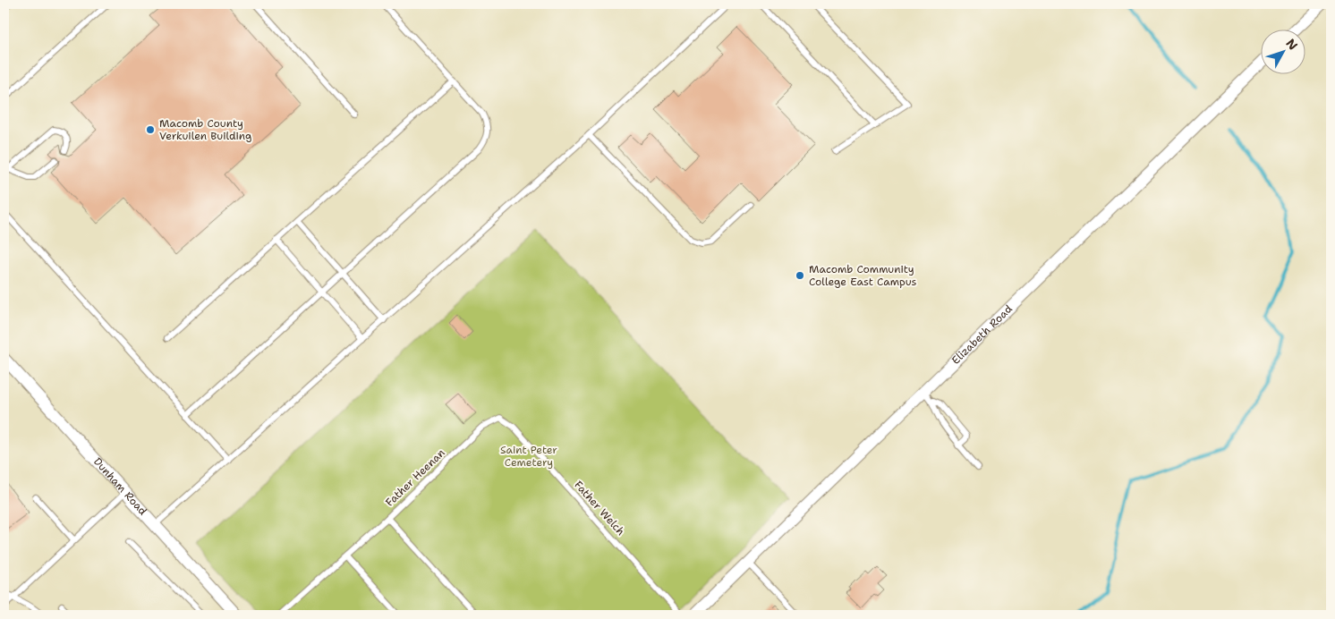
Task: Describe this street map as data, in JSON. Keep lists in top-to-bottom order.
{
  "streets": {
    "street": ["Elizabeth Road", "Dunham Road"],
    "lane": ["Father Heenan", "Father Welch"]
  },
  "crossings": [
    ["Father Heenan", "Father Welch"]
  ],
  "parks": ["Saint Peter Cemetery"],
  "places": ["Macomb County Verkuilen Building", "Macomb Community College East Campus"],
  "north": "top right"
}
